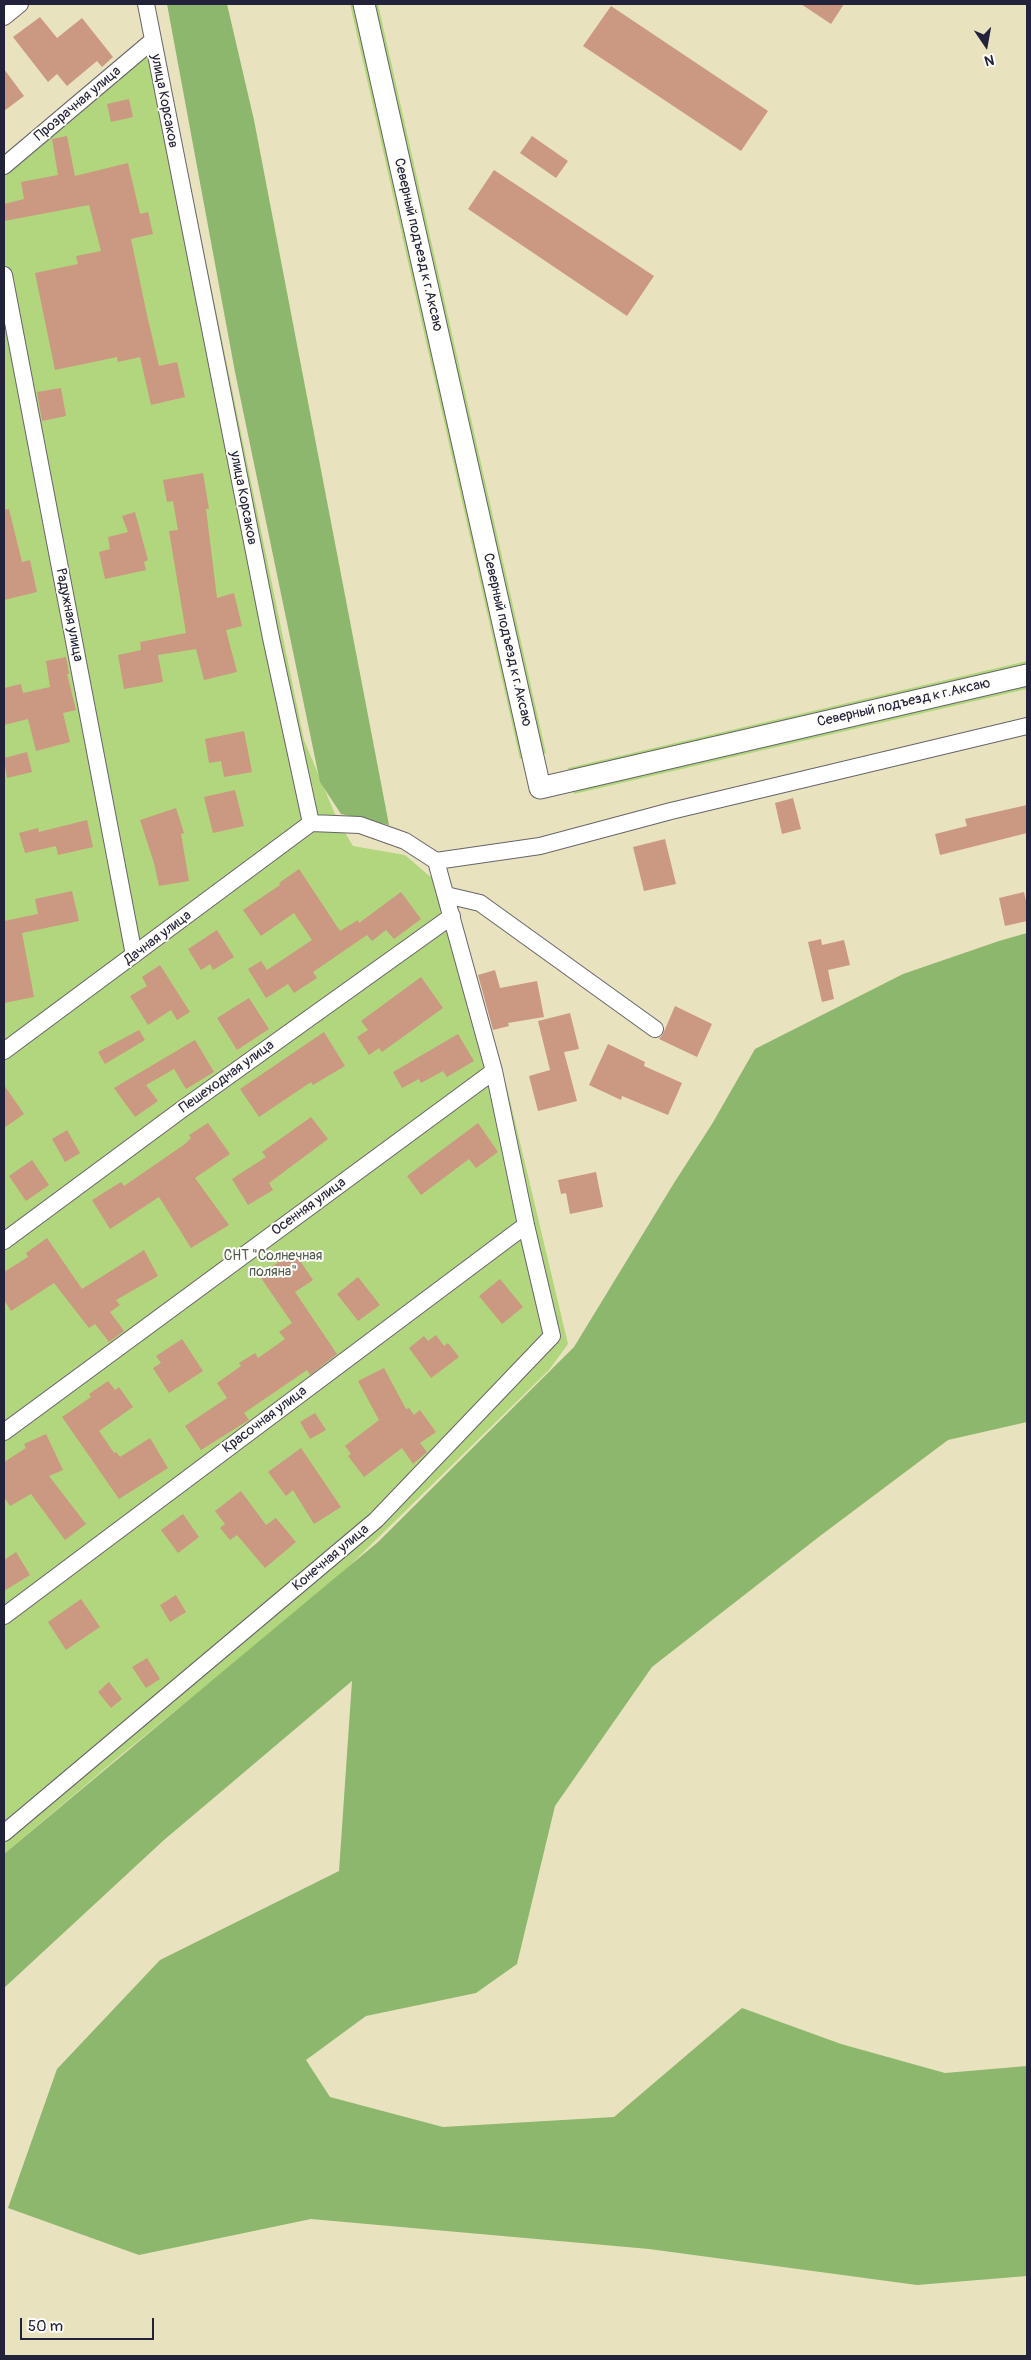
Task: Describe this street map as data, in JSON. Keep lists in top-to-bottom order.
{
  "streets": {
    "street": [
      "улица Корсаков",
      "Прозрачная улица",
      "Северный подъезд к г.Аксаю",
      "Радужная улица",
      "Дачная улица",
      "Пешеходная улица",
      "Осенняя улица",
      "Красочная улица",
      "Конечная улица"
    ]
  },
  "crossings": [
    ["улица Корсаков", "Прозрачная улица"],
    ["улица Корсаков", "Дачная улица"],
    ["Радужная улица", "Дачная улица"],
    ["Красочная улица", "Конечная улица"]
  ],
  "parks": ["СНТ \"Солнечная поляна\""],
  "scale_bar": "50 m",
  "north": "bottom"
}
